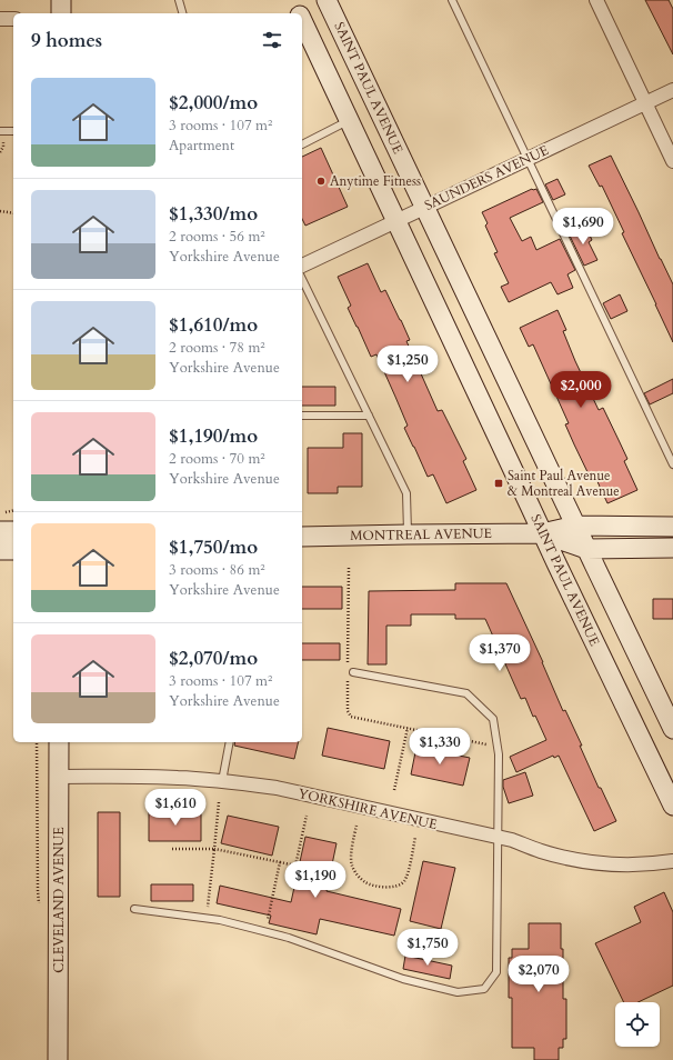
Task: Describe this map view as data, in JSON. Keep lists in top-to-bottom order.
{
  "streets": {
    "main road": ["SAINT PAUL AVENUE", "MONTREAL AVENUE", "CLEVELAND AVENUE"],
    "street": ["SAUNDERS AVENUE", "YORKSHIRE AVENUE"]
  },
  "crossings": [
    ["SAINT PAUL AVENUE", "SAUNDERS AVENUE"],
    ["SAINT PAUL AVENUE", "MONTREAL AVENUE"],
    ["YORKSHIRE AVENUE", "CLEVELAND AVENUE"]
  ],
  "places": {
    "other": ["Anytime Fitness"],
    "transit": ["Saint Paul Avenue & Montreal Avenue"]
  },
  "page": {
    "heading": "9 homes",
    "list": [
      {
        "name": "$2,000/mo",
        "note": "3 rooms · 107 m² · Apartment"
      },
      {
        "name": "$1,330/mo",
        "note": "2 rooms · 56 m² · Yorkshire Avenue"
      },
      {
        "name": "$1,610/mo",
        "note": "2 rooms · 78 m² · Yorkshire Avenue"
      },
      {
        "name": "$1,190/mo",
        "note": "2 rooms · 70 m² · Yorkshire Avenue"
      },
      {
        "name": "$1,750/mo",
        "note": "3 rooms · 86 m² · Yorkshire Avenue"
      },
      {
        "name": "$2,070/mo",
        "note": "3 rooms · 107 m² · Yorkshire Avenue"
      }
    ],
    "price": [
      "$1,690",
      "$1,250",
      "$2,000",
      "$1,370",
      "$1,330",
      "$1,610",
      "$1,190",
      "$1,750",
      "$2,070"
    ]
  }
}
